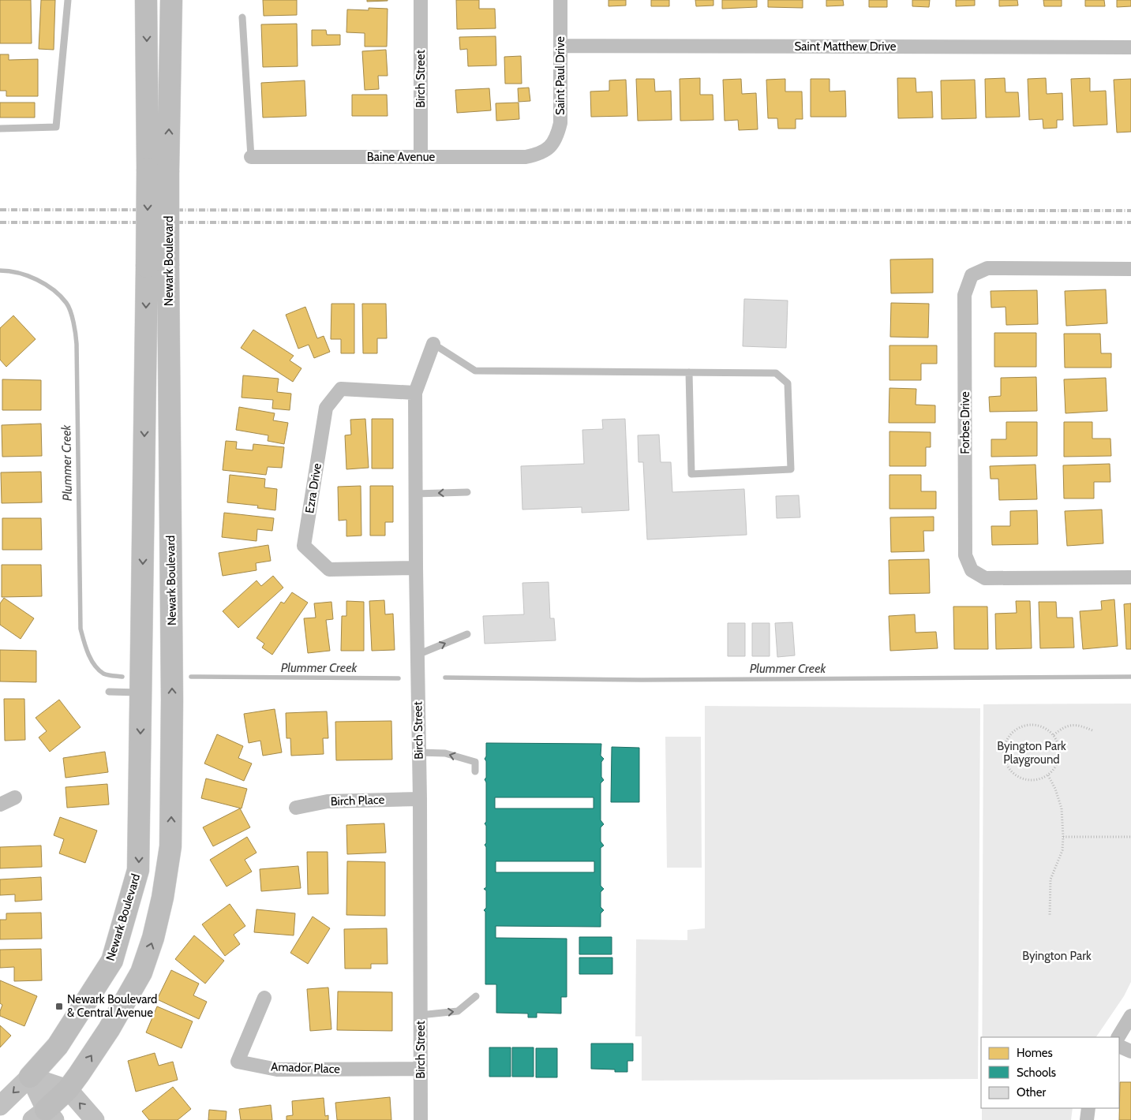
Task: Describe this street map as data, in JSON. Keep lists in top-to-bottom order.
{
  "streets": {
    "main road": ["Newark Boulevard"],
    "street": [
      "Saint Matthew Drive",
      "Saint Paul Drive",
      "Birch Street",
      "Baine Avenue",
      "Forbes Drive",
      "Ezra Drive",
      "Birch Place",
      "Amador Place"
    ]
  },
  "crossings": [
    ["Saint Matthew Drive", "Saint Paul Drive"],
    ["Saint Paul Drive", "Baine Avenue"],
    ["Birch Street", "Baine Avenue"],
    ["Birch Street", "Ezra Drive"],
    ["Birch Street", "Birch Place"],
    ["Birch Street", "Amador Place"]
  ],
  "water": ["Plummer Creek"],
  "parks": ["Byington Park Playground", "Byington Park"],
  "places": {
    "transit": ["Newark Boulevard & Central Avenue"]
  },
  "legend": ["Homes", "Schools", "Other"]
}
